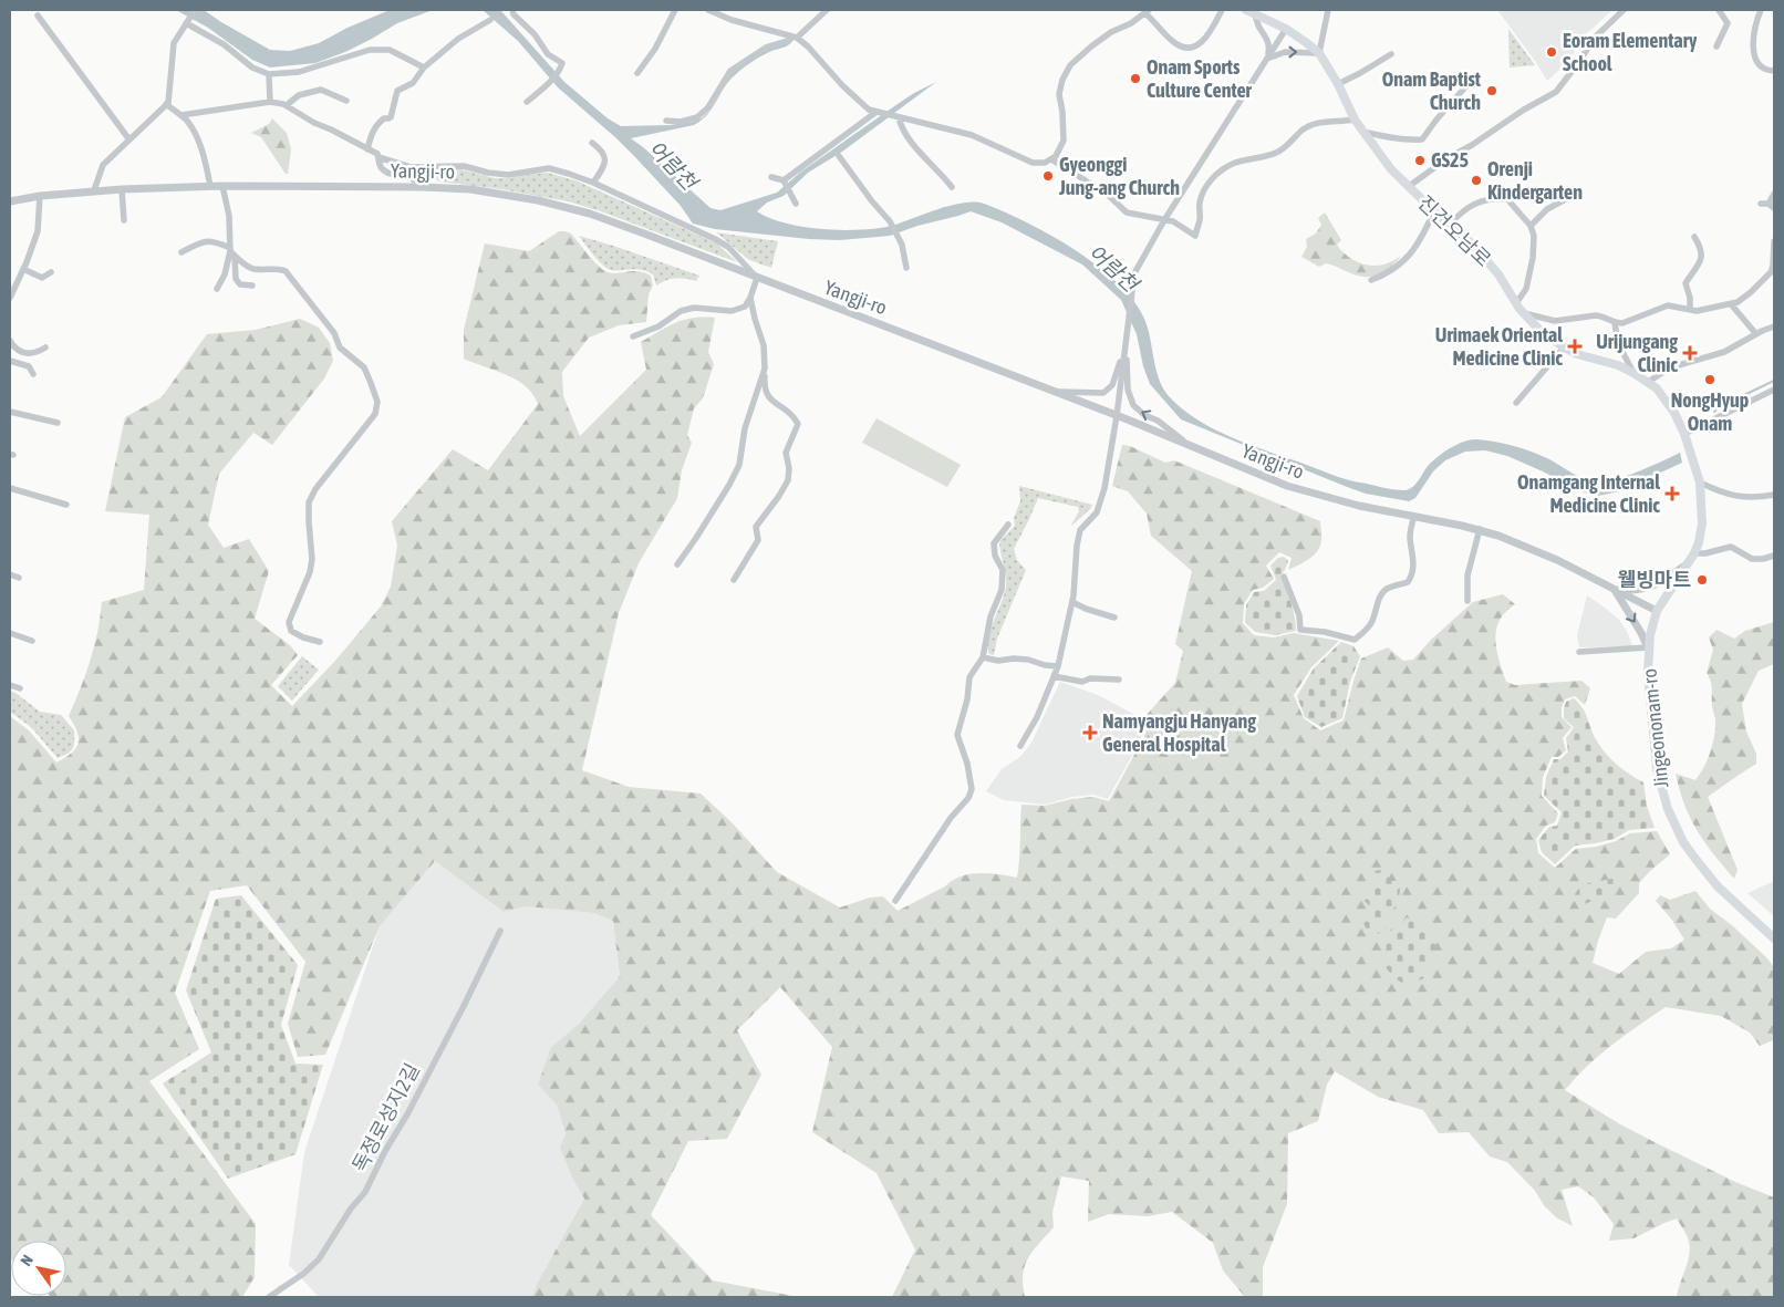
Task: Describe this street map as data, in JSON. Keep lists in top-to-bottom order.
{
  "streets": {
    "main road": ["진건오남로", "Jingeononam-ro"],
    "street": ["Yangji-ro", "독정로성지2길"]
  },
  "crossings": [
    ["Yangji-ro", "진건오남로"],
    ["Yangji-ro", "Jingeononam-ro"],
    ["진건오남로", "Jingeononam-ro"]
  ],
  "water": ["어람천"],
  "places": {
    "other": [
      "Eoram Elementary School",
      "Onam Sports Culture Center",
      "Onam Baptist Church",
      "GS25",
      "Gyeonggi Jung-ang Church",
      "Orenji Kindergarten",
      "NongHyup Onam",
      "웰빙마트"
    ],
    "health": [
      "Urimaek Oriental Medicine Clinic",
      "Urijungang Clinic",
      "Onamgang Internal Medicine Clinic",
      "Namyangju Hanyang General Hospital"
    ]
  },
  "north": "top left"
}
